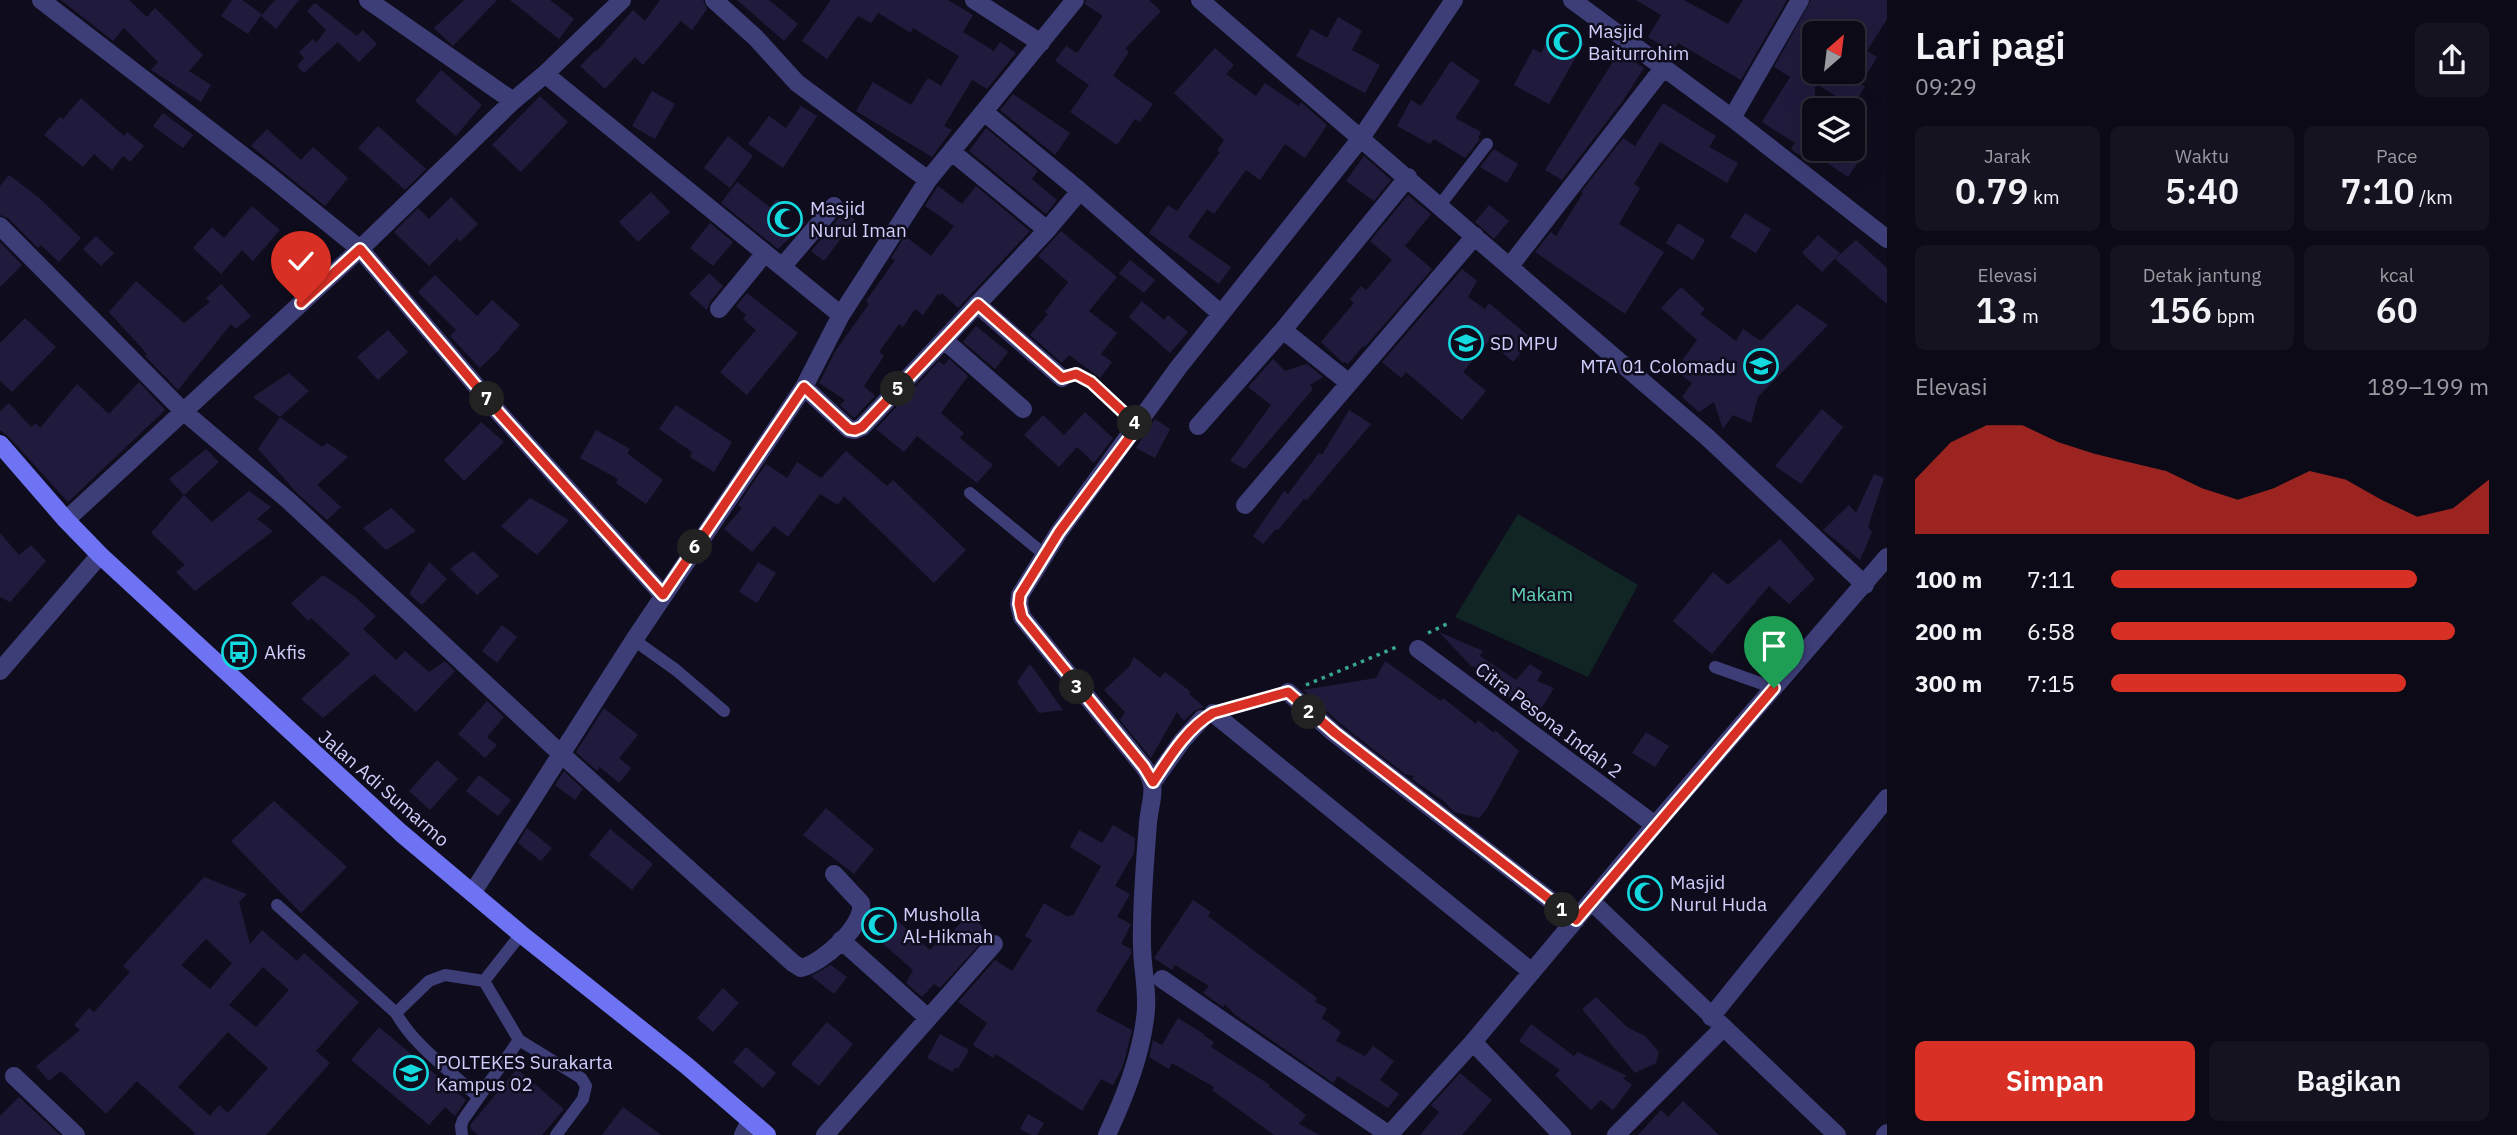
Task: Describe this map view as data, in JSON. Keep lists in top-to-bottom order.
{
  "streets": {
    "main road": ["Jalan Adi Sumarmo"],
    "street": ["Citra Pesona Indah 2"]
  },
  "parks": ["Makam"],
  "places": {
    "mosque": [
      "Masjid Baiturrohim",
      "Masjid Nurul Iman",
      "Masjid Nurul Huda",
      "Musholla Al-Hikmah"
    ],
    "school or university": ["SD MPU", "MTA 01 Colomadu", "POLTEKES Surakarta Kampus 02"],
    "bus stop": ["Akfis"]
  },
  "north": "top right",
  "page": {
    "heading": ["Lari pagi", "09:29"],
    "stats": [
      ["Jarak", "0.79 km"],
      ["Waktu", "5:40"],
      ["Pace", "7:10 /km"],
      ["Elevasi", "13 m"],
      ["Detak jantung", "156 bpm"],
      ["kcal", "60"]
    ],
    "chart": ["Elevasi", "189–199 m"],
    "pins": [
      "5",
      "7",
      "4",
      "6",
      "3",
      "2",
      "1"
    ],
    "list": [
      {
        "name": "100 m",
        "note": "7:11"
      },
      {
        "name": "200 m",
        "note": "6:58"
      },
      {
        "name": "300 m",
        "note": "7:15"
      }
    ],
    "buttons": ["Simpan", "Bagikan"]
  }
}
